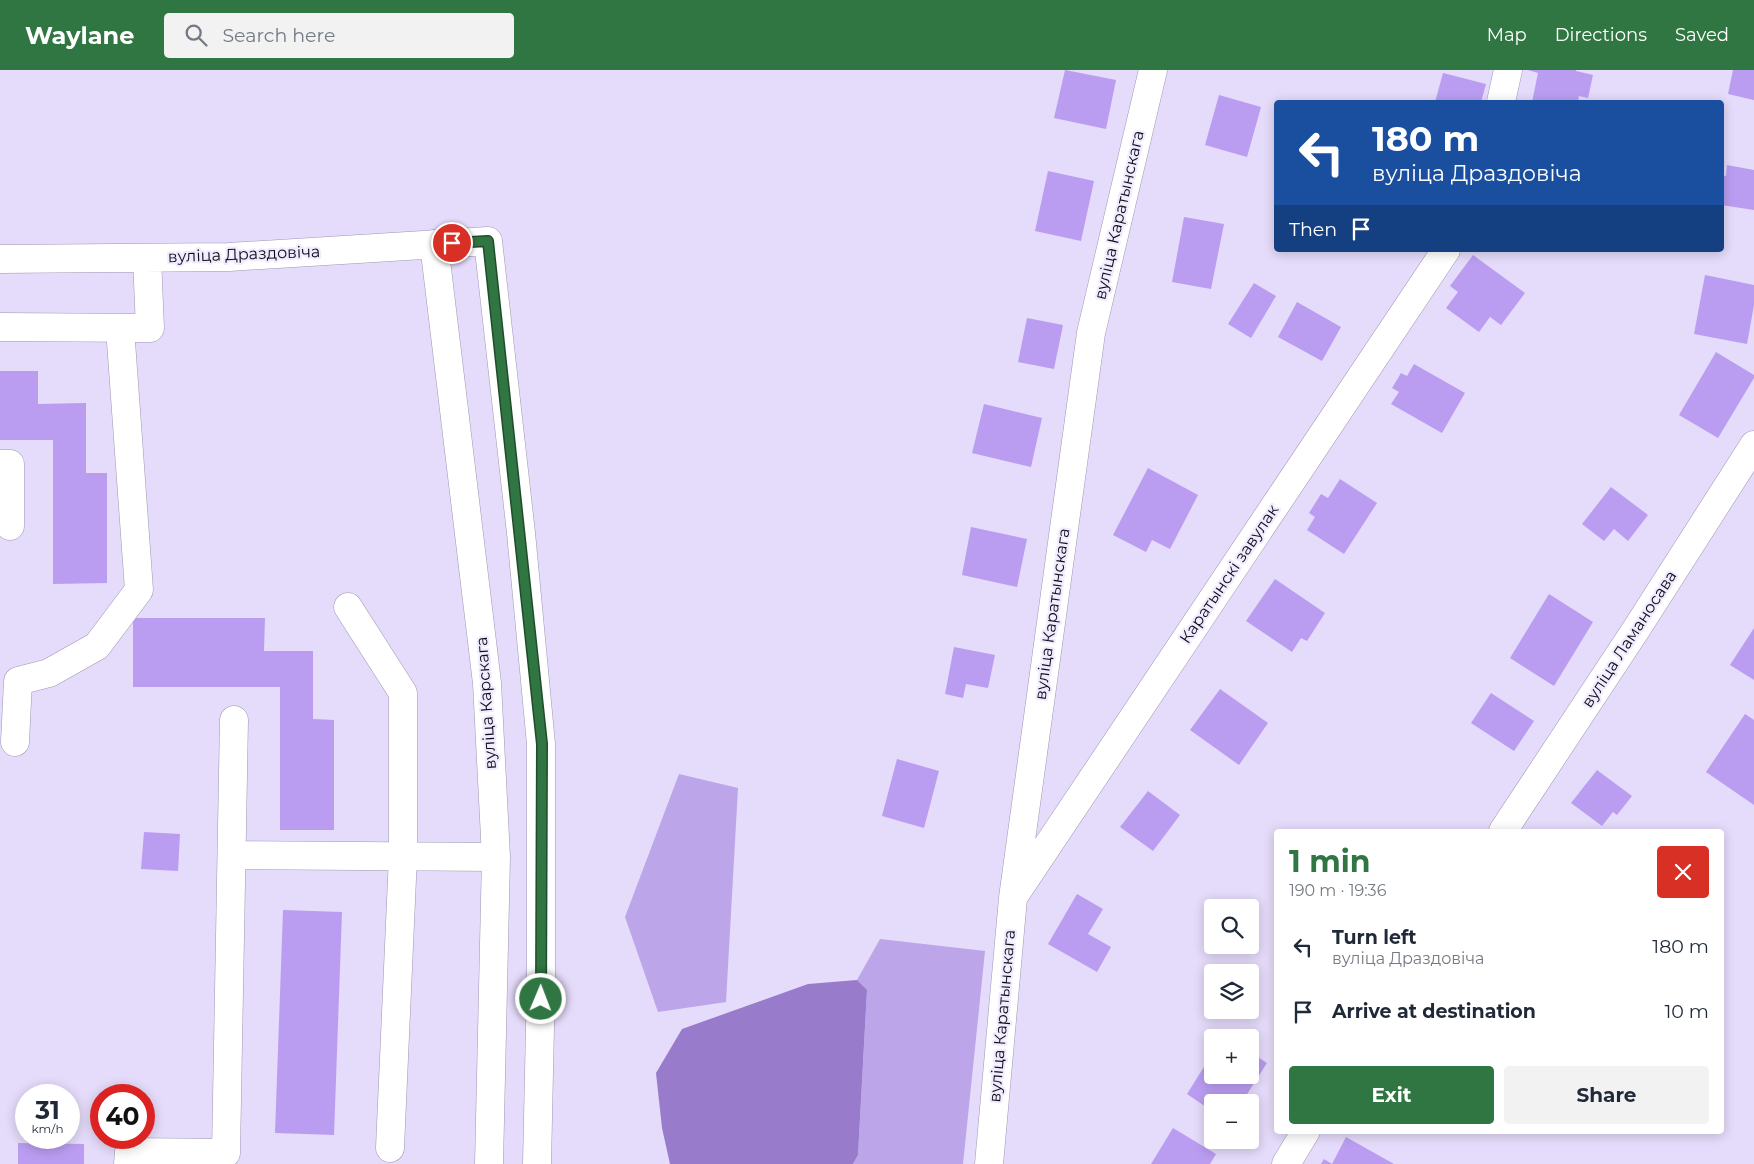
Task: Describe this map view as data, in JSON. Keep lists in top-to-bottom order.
{
  "streets": {
    "street": [
      "вуліца Каратынскага",
      "вуліца Драздовіча",
      "Каратынскі завулак",
      "вуліца Ламаносава",
      "вуліца Карскага"
    ]
  },
  "crossings": [
    ["вуліца Каратынскага", "Каратынскі завулак"],
    ["вуліца Драздовіча", "вуліца Карскага"]
  ],
  "page": {
    "header": "Waylane",
    "search": "Search here",
    "nav": ["Map", "Directions", "Saved"],
    "turn": ["180 m", "вуліца Драздовіча"],
    "then": "Then",
    "heading": ["1 min", "190 m · 19:36"],
    "map_buttons": ["+", "−"],
    "list": [
      {
        "name": "Turn left",
        "note": "вуліца Драздовіча",
        "value": "180 m"
      },
      {
        "name": "Arrive at destination",
        "value": "10 m"
      }
    ],
    "buttons": ["Exit", "Share"],
    "speed": "31 km/h",
    "limit": "40"
  }
}
